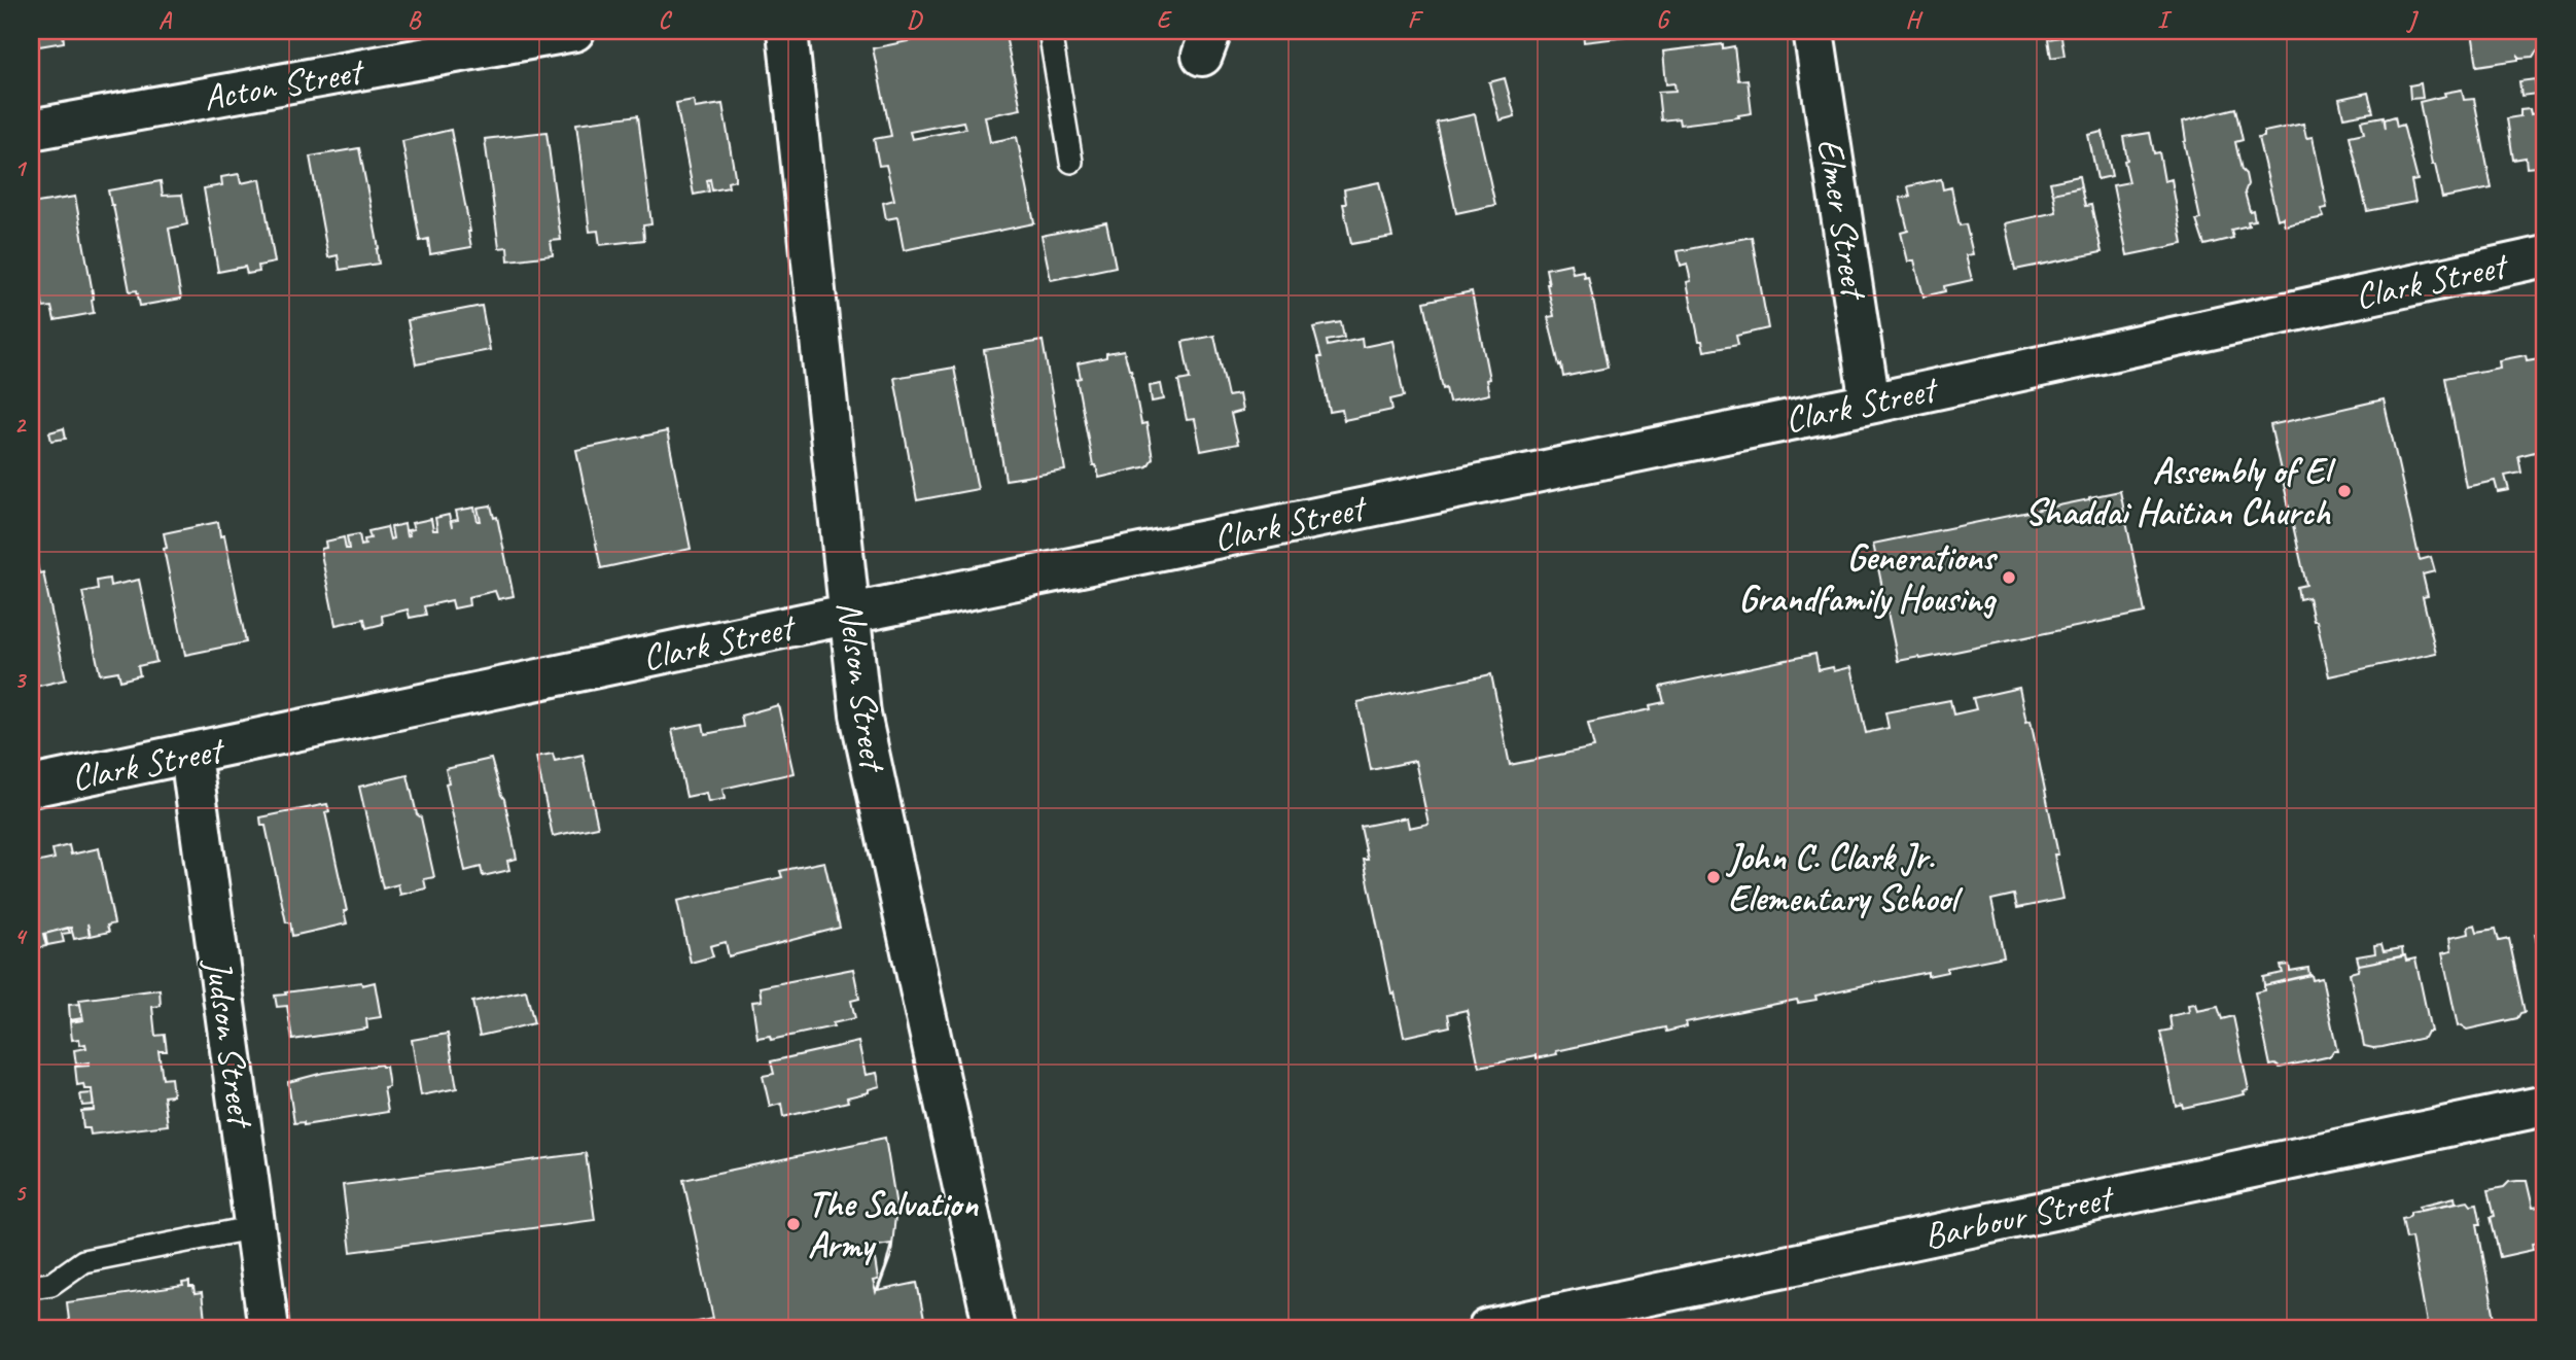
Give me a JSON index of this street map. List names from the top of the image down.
{
  "streets": {
    "street": [
      "Acton Street",
      "Elmer Street",
      "Clark Street",
      "Nelson Street",
      "Judson Street",
      "Barbour Street"
    ]
  },
  "crossings": [
    ["Elmer Street", "Clark Street"],
    ["Clark Street", "Nelson Street"],
    ["Clark Street", "Judson Street"]
  ],
  "places": [
    "Assembly of El Shaddai Haitian Church",
    "Generations Grandfamily Housing",
    "John C. Clark Jr. Elementary School",
    "The Salvation Army"
  ],
  "grid": {
    "columns": [
      "A",
      "B",
      "C",
      "D",
      "E",
      "F",
      "G",
      "H",
      "I",
      "J"
    ],
    "rows": [
      "1",
      "2",
      "3",
      "4",
      "5"
    ]
  }
}
